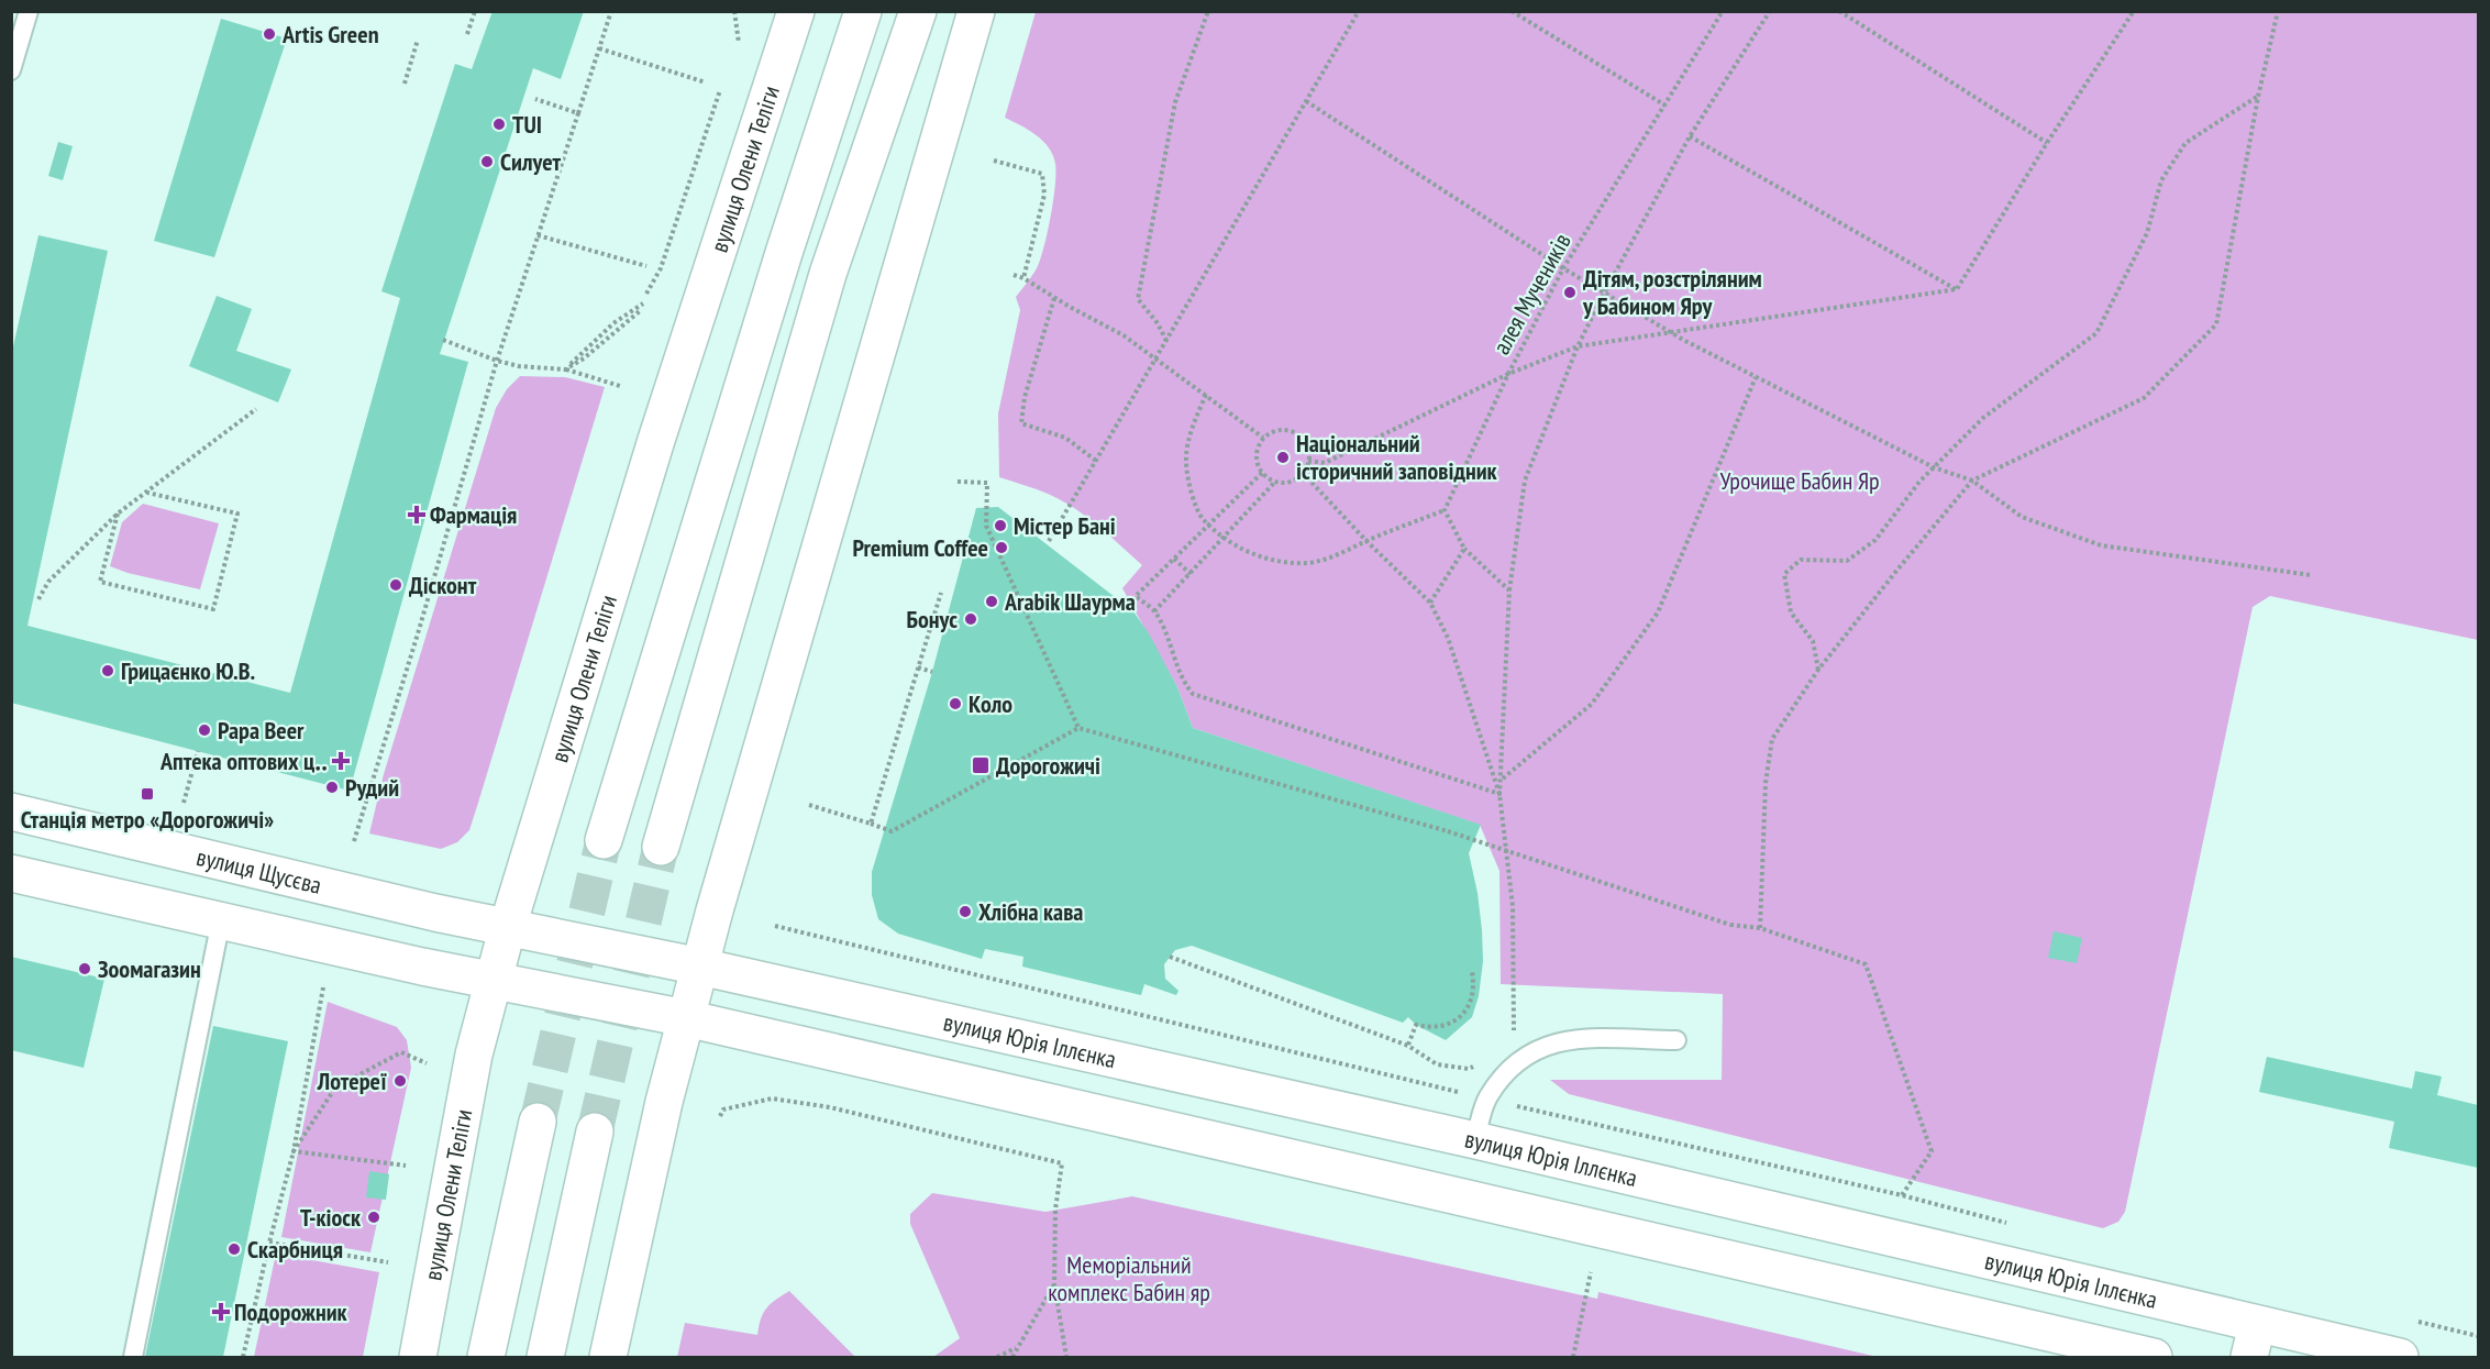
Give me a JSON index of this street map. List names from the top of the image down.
{
  "streets": {
    "main road": ["вулиця Олени Теліги", "вулиця Щусєва", "вулиця Юрія Іллєнка"],
    "path": ["алея Мучеників"]
  },
  "crossings": [
    ["вулиця Олени Теліги", "вулиця Щусєва"],
    ["вулиця Щусєва", "вулиця Юрія Іллєнка"]
  ],
  "parks": ["Урочище Бабин Яр", "Меморіальний комплекс Бабин яр"],
  "places": {
    "other": [
      "Artis Green",
      "TUI",
      "Силует",
      "Дітям, розстріляним у Бабином Яру",
      "Національний історичний заповідник",
      "Містер Бані",
      "Premium Coffee",
      "Дісконт",
      "Arabik Шаурма",
      "Бонус",
      "Грицаєнко Ю.В.",
      "Коло",
      "Papa Beer",
      "Рудий",
      "Хлібна кава",
      "Зоомагазин",
      "Лотереї",
      "Т-кіоск",
      "Скарбниця"
    ],
    "health": ["Фармація", "Аптека оптових ц‥", "Подорожник"],
    "transit": ["Дорогожичі", "Станція метро «Дорогожичі»"]
  }
}
